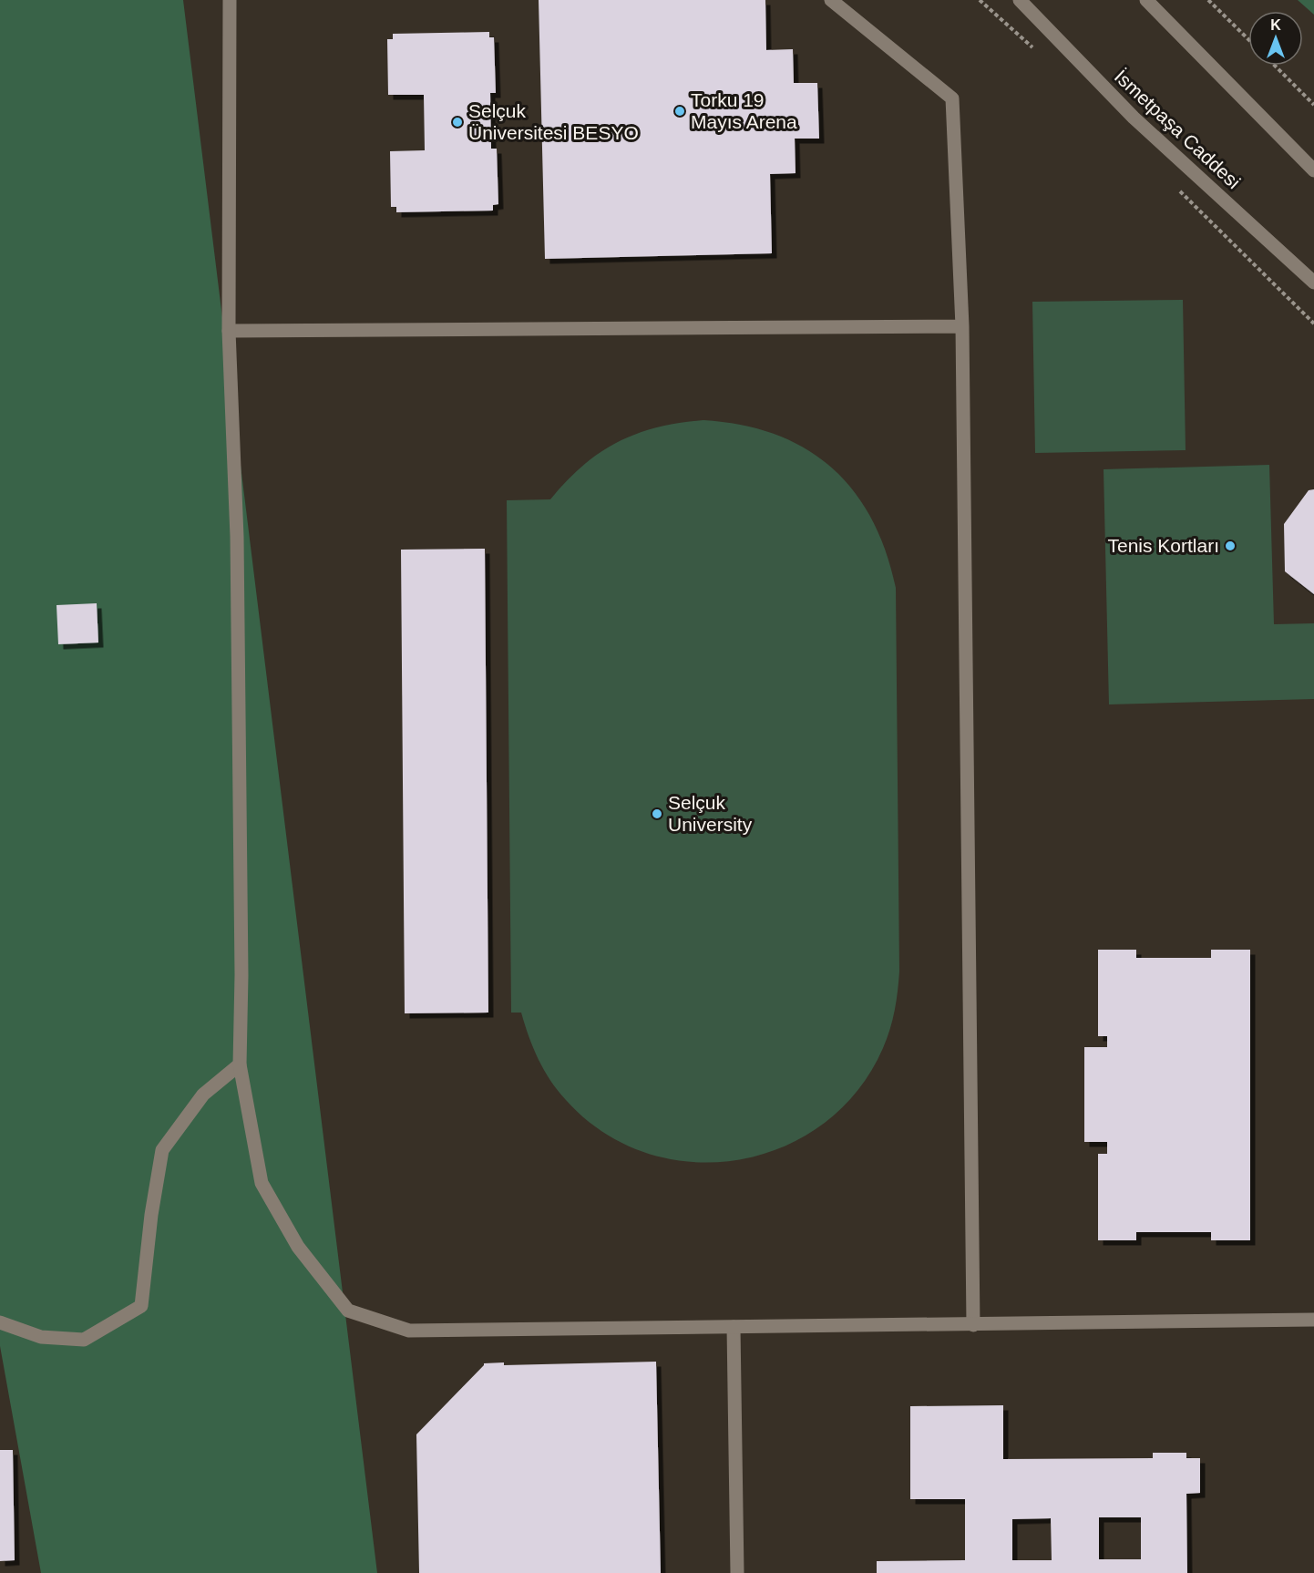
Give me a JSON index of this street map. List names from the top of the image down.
{
  "streets": {
    "street": ["İsmetpaşa Caddesi"]
  },
  "places": [
    "Torku 19 Mayıs Arena",
    "Selçuk Üniversitesi BESYO",
    "Tenis Kortları",
    "Selçuk University"
  ],
  "north": "top"
}
